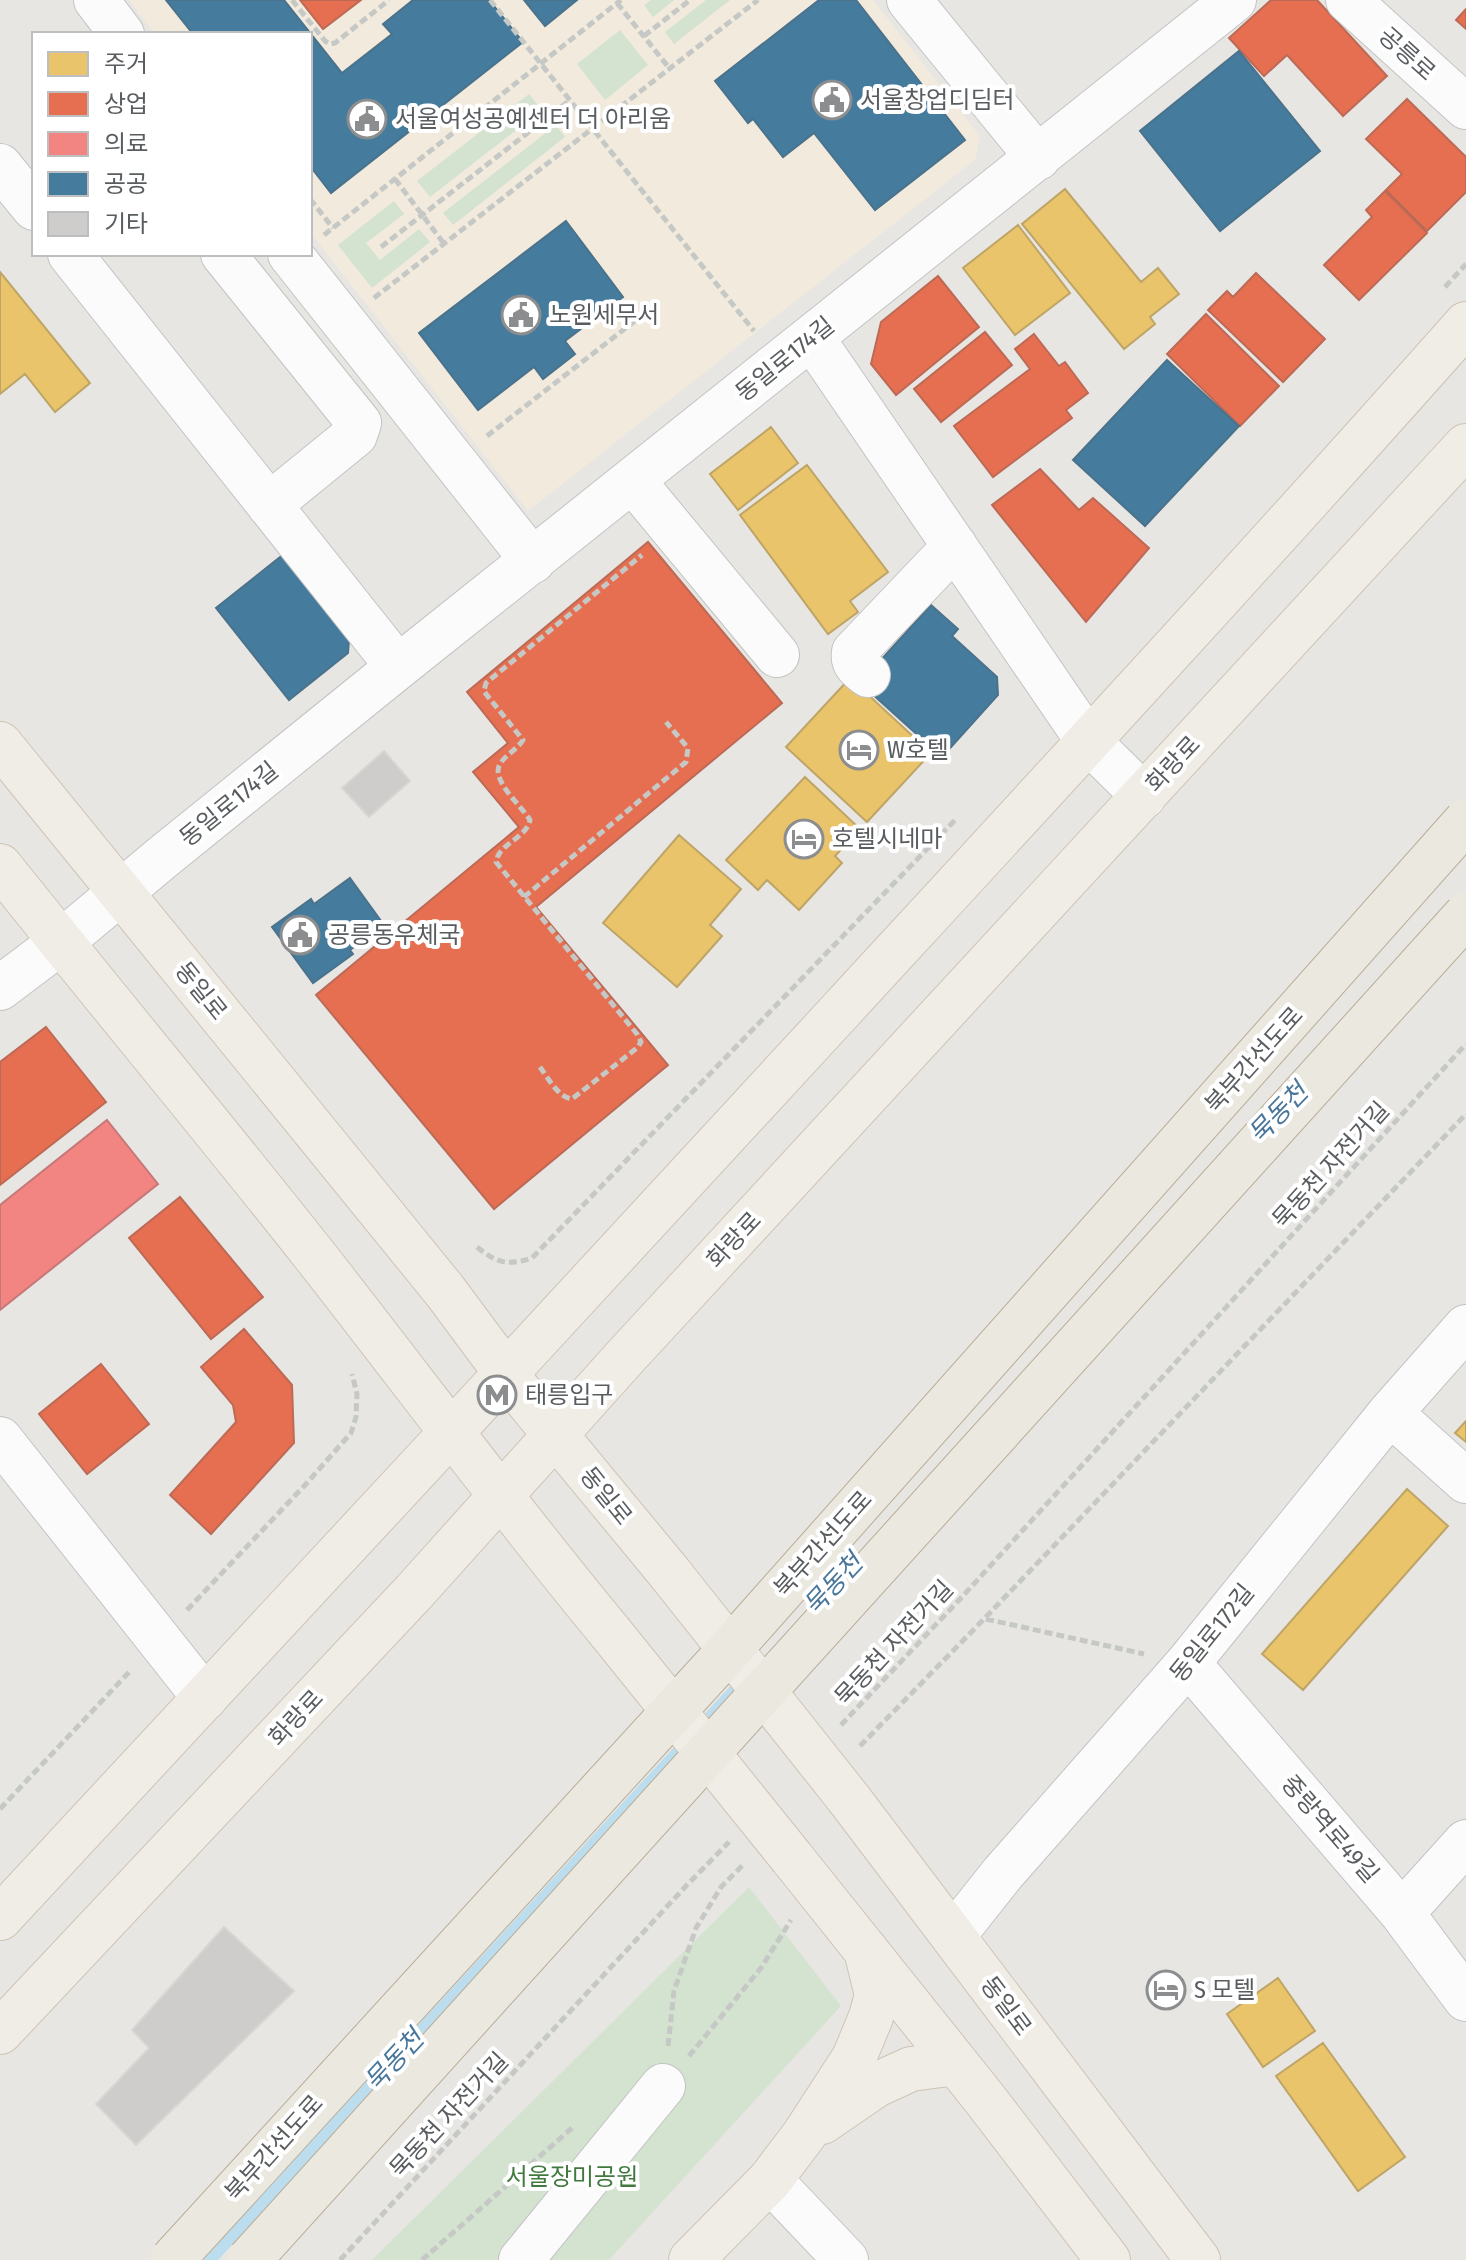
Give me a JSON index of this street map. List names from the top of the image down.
{
  "streets": {
    "highway": ["북부간선도로"],
    "main road": ["화랑로", "동일로"],
    "street": [
      "공릉로",
      "동일로174길",
      "동일로172길",
      "중랑역로49길"
    ],
    "path": ["묵동천 자전거길"]
  },
  "crossings": [
    ["동일로174길", "동일로"],
    ["화랑로", "동일로"],
    ["동일로", "동일로172길"],
    ["동일로172길", "중랑역로49길"]
  ],
  "water": ["묵동천"],
  "parks": ["서울장미공원"],
  "places": {
    "public building": [
      "서울창업디딤터",
      "서울여성공예센터 더 아리움",
      "노원세무서",
      "공릉동우체국"
    ],
    "hotel": ["W호텔", "호텔시네마", "S 모텔"],
    "metro station": ["태릉입구"]
  },
  "legend": [
    "주거",
    "상업",
    "의료",
    "공공",
    "기타"
  ]
}
